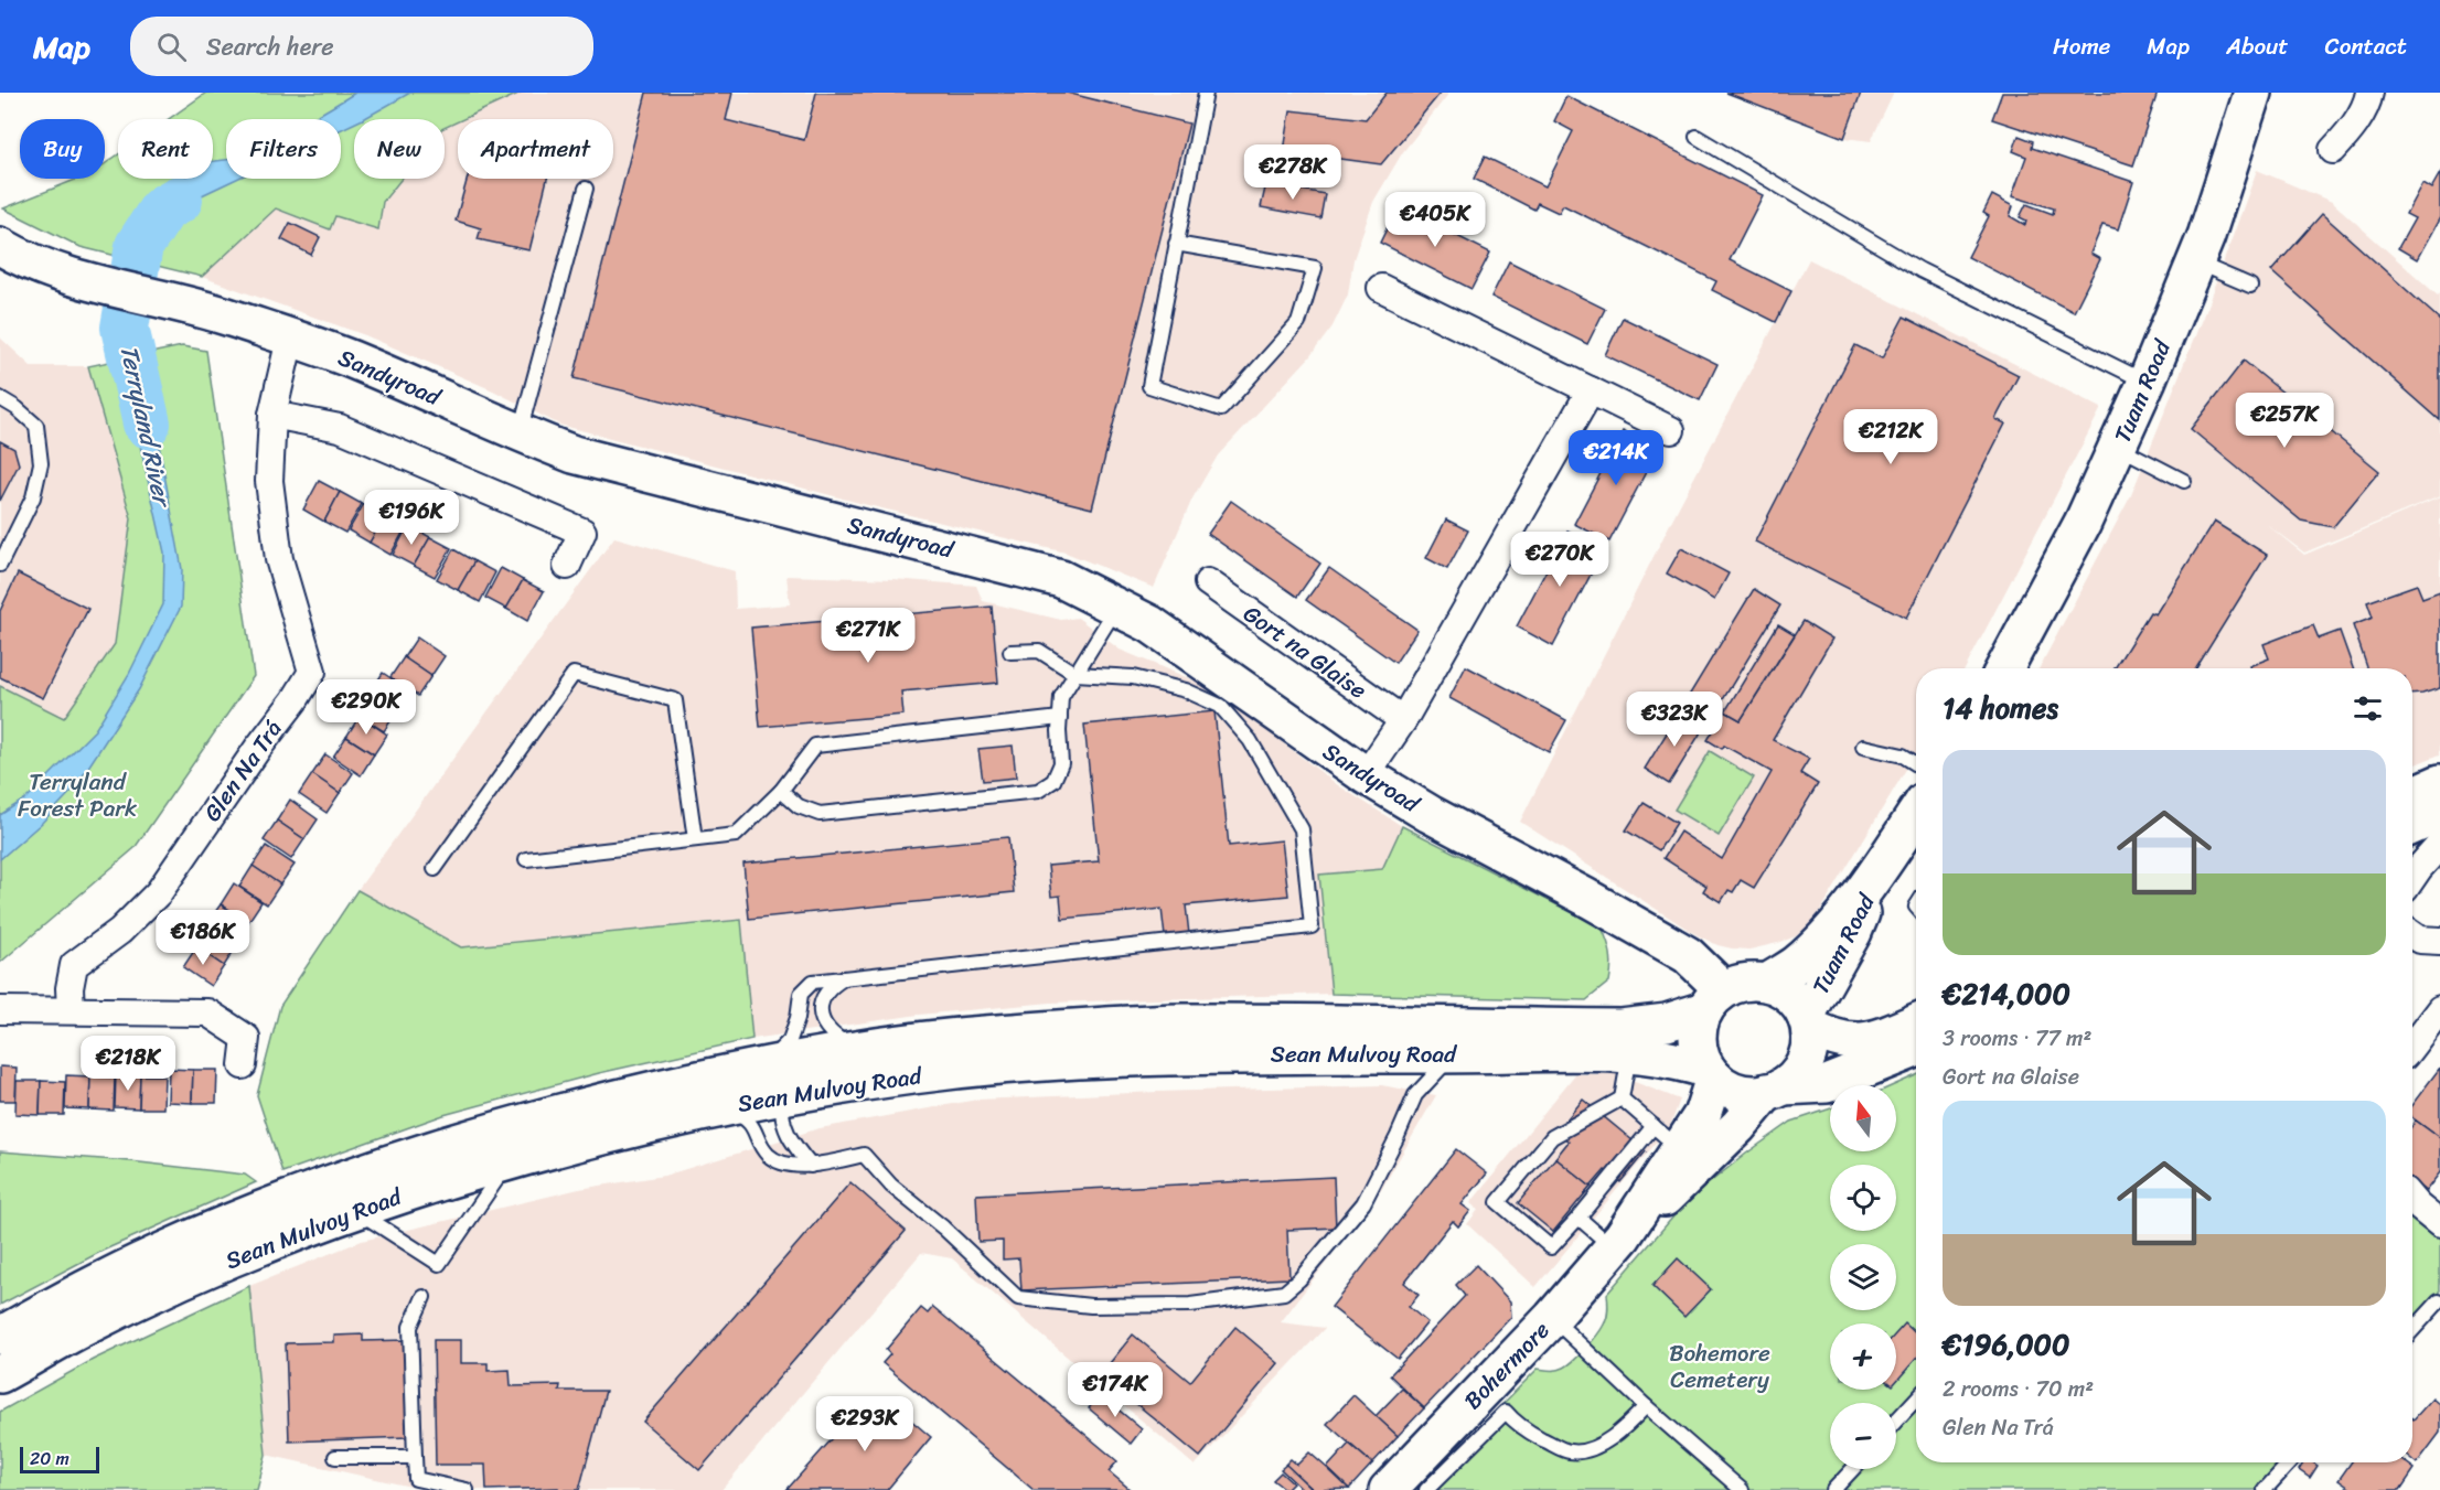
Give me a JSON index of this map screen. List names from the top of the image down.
{
  "streets": {
    "main road": [
      "Sandyroad",
      "Tuam Road",
      "Sean Mulvoy Road",
      "Bohermore"
    ],
    "street": ["Gort na Glaise", "Glen Na Trá"]
  },
  "crossings": [
    ["Sandyroad", "Tuam Road"],
    ["Sandyroad", "Glen Na Trá"],
    ["Sandyroad", "Sean Mulvoy Road"],
    ["Sandyroad", "Bohermore"],
    ["Tuam Road", "Sean Mulvoy Road"],
    ["Tuam Road", "Bohermore"],
    ["Sean Mulvoy Road", "Bohermore"]
  ],
  "water": ["Terryland River"],
  "parks": ["Terryland Forest Park", "Bohemore Cemetery"],
  "scale_bar": "20 m",
  "north": "top",
  "page": {
    "header": "Map",
    "search": "Search here",
    "nav": [
      "Home",
      "Map",
      "About",
      "Contact"
    ],
    "chip": [
      "Buy",
      "Rent",
      "Filters",
      "New",
      "Apartment"
    ],
    "price": [
      "€278K",
      "€405K",
      "€257K",
      "€212K",
      "€214K",
      "€196K",
      "€270K",
      "€271K",
      "€290K",
      "€323K",
      "€186K",
      "€218K",
      "€174K",
      "€293K"
    ],
    "heading": "14 homes",
    "list": [
      {
        "name": "€214,000",
        "note": "3 rooms · 77 m² · Gort na Glaise"
      },
      {
        "name": "€196,000",
        "note": "2 rooms · 70 m² · Glen Na Trá"
      }
    ],
    "map_buttons": ["+", "−"],
    "scale": "20 m"
  }
}
